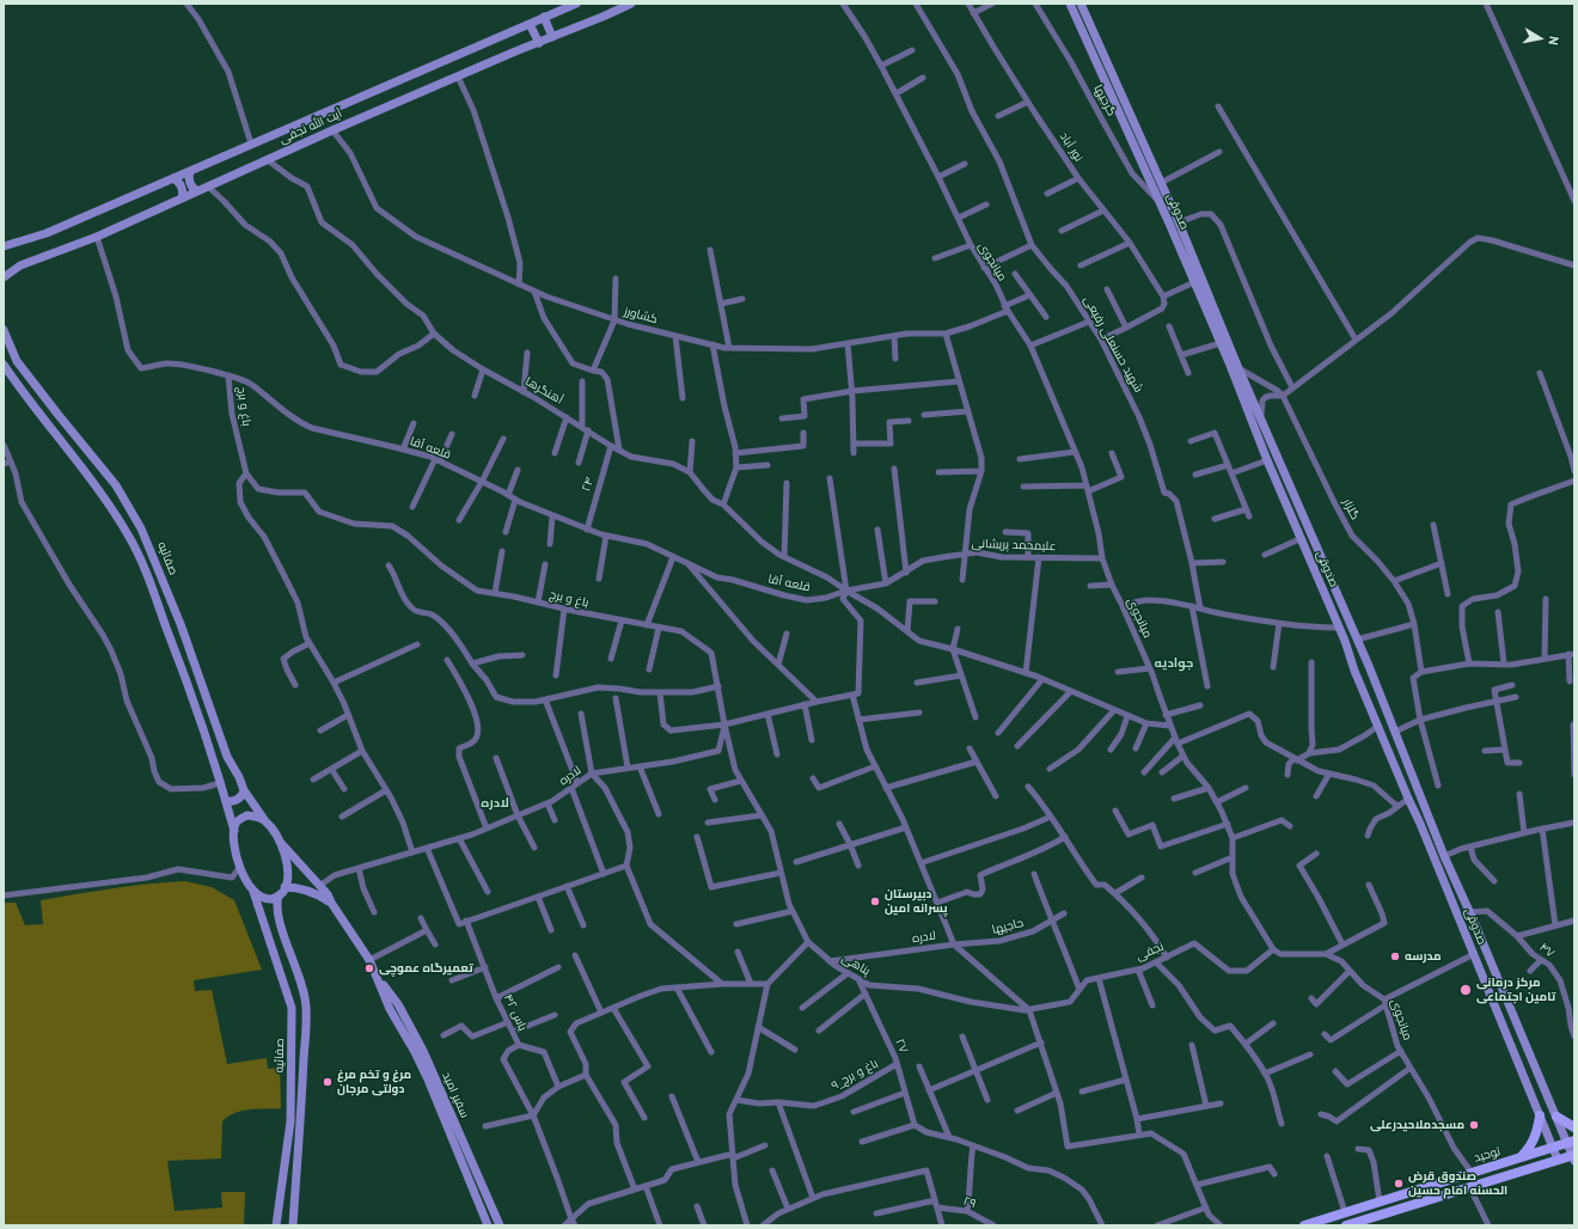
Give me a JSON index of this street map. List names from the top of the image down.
{
  "streets": {
    "main road": [
      "آیت الله نجفی",
      "صدوقی",
      "صفائیه",
      "سفیر امید",
      "توحید"
    ],
    "street": [
      "گرجیها",
      "نور آباد",
      "میانجوی",
      "کشاورز",
      "شهید حسنعلی رفیعی",
      "آهنگرها",
      "باغ و برج",
      "قلعه آقا",
      "۲۴",
      "گلزار",
      "علیمحمد پریشانی",
      "لادره",
      "حاجیها",
      "۴۷",
      "نجفی",
      "پناهی",
      "یاس ۴۲",
      "۲۷",
      "۹_باغ و برج",
      "۲۹"
    ]
  },
  "crossings": [
    ["گرجیها", "صدوقی"],
    ["آیت الله نجفی", "کشاورز"],
    ["آیت الله نجفی", "آهنگرها"],
    ["آیت الله نجفی", "قلعه آقا"],
    ["صدوقی", "۴۷"],
    ["صدوقی", "توحید"],
    ["میانجوی", "کشاورز"],
    ["میانجوی", "علیمحمد پریشانی"],
    ["میانجوی", "نجفی"],
    ["میانجوی", "توحید"],
    ["آهنگرها", "۲۴"],
    ["باغ و برج", "قلعه آقا"],
    ["باغ و برج", "لادره"],
    ["باغ و برج", "پناهی"],
    ["قلعه آقا", "۲۴"],
    ["قلعه آقا", "علیمحمد پریشانی"],
    ["صفائیه", "سفیر امید"],
    ["لادره", "حاجیها"],
    ["لادره", "پناهی"],
    ["لادره", "یاس ۴۲"],
    ["لادره", "سفیر امید"],
    ["نجفی", "پناهی"],
    ["پناهی", "۲۷"],
    ["۲۷", "۹_باغ و برج"]
  ],
  "districts": ["جوادیه", "لادره"],
  "places": [
    "دبیرستان پسرانه امین",
    "مدرسه",
    "تعمیرگاه عموچی",
    "مرکز درمانی تامین اجتماعی",
    "مرغ و تخم مرغ دولتی مرجان",
    "مسجدملاحیدرعلی",
    "صندوق قرض الحسنه امام حسین"
  ],
  "north": "right"
}
